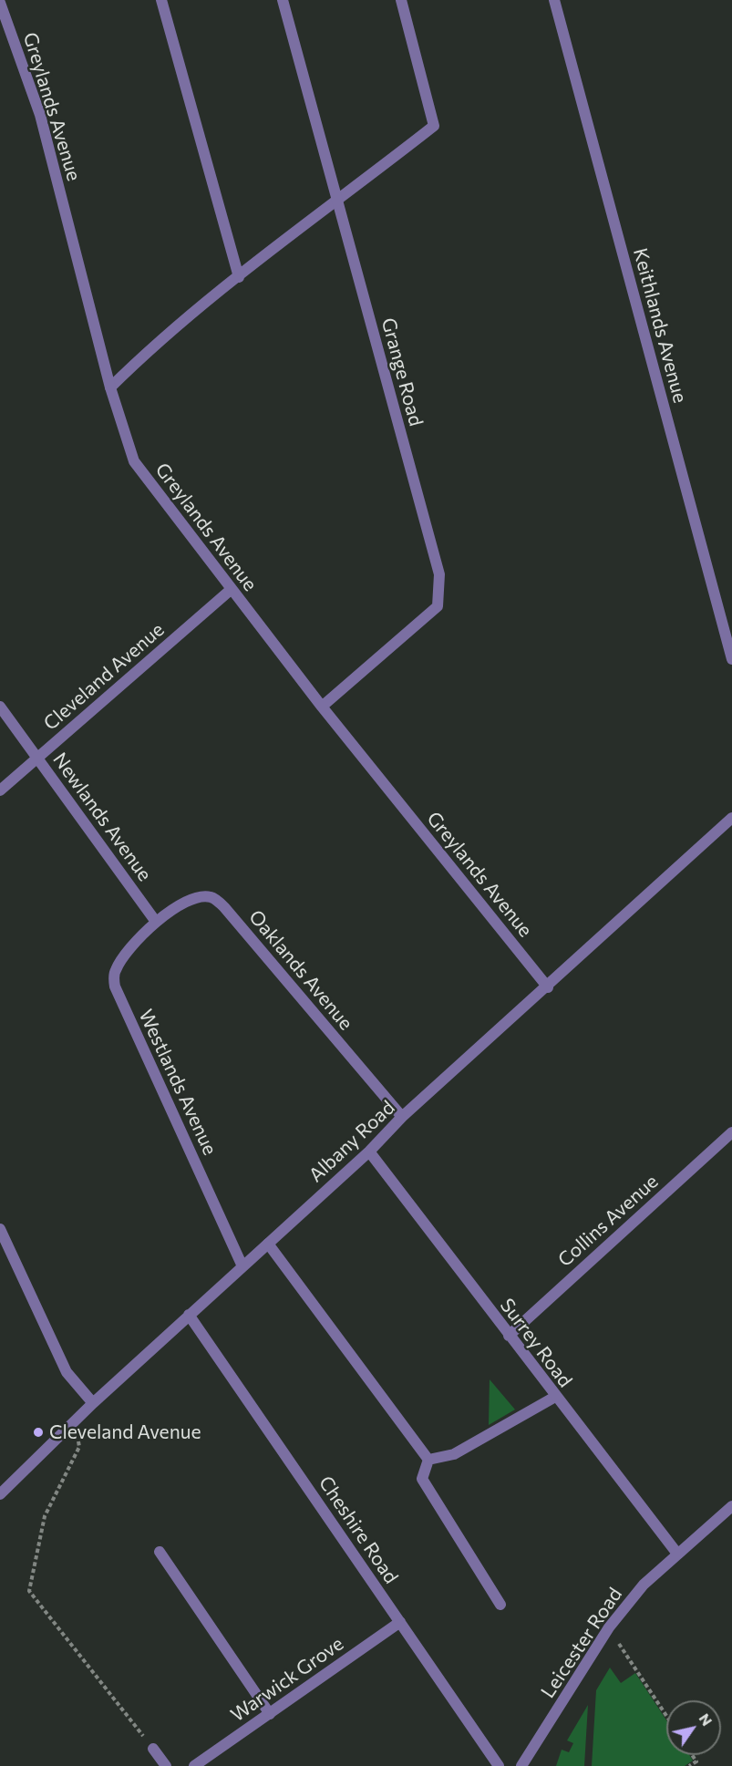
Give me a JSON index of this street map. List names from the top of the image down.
{
  "streets": {
    "street": [
      "Greylands Avenue",
      "Keithlands Avenue",
      "Grange Road",
      "Cleveland Avenue",
      "Newlands Avenue",
      "Oaklands Avenue",
      "Westlands Avenue",
      "Albany Road",
      "Collins Avenue",
      "Surrey Road",
      "Cheshire Road",
      "Leicester Road",
      "Warwick Grove"
    ]
  },
  "crossings": [
    ["Greylands Avenue", "Grange Road"],
    ["Greylands Avenue", "Cleveland Avenue"],
    ["Greylands Avenue", "Albany Road"],
    ["Cleveland Avenue", "Newlands Avenue"],
    ["Newlands Avenue", "Oaklands Avenue"],
    ["Newlands Avenue", "Westlands Avenue"],
    ["Oaklands Avenue", "Westlands Avenue"],
    ["Oaklands Avenue", "Albany Road"],
    ["Westlands Avenue", "Albany Road"],
    ["Albany Road", "Surrey Road"],
    ["Albany Road", "Cheshire Road"],
    ["Collins Avenue", "Surrey Road"],
    ["Surrey Road", "Leicester Road"],
    ["Cheshire Road", "Warwick Grove"]
  ],
  "places": ["Cleveland Avenue"],
  "north": "top right"
}
